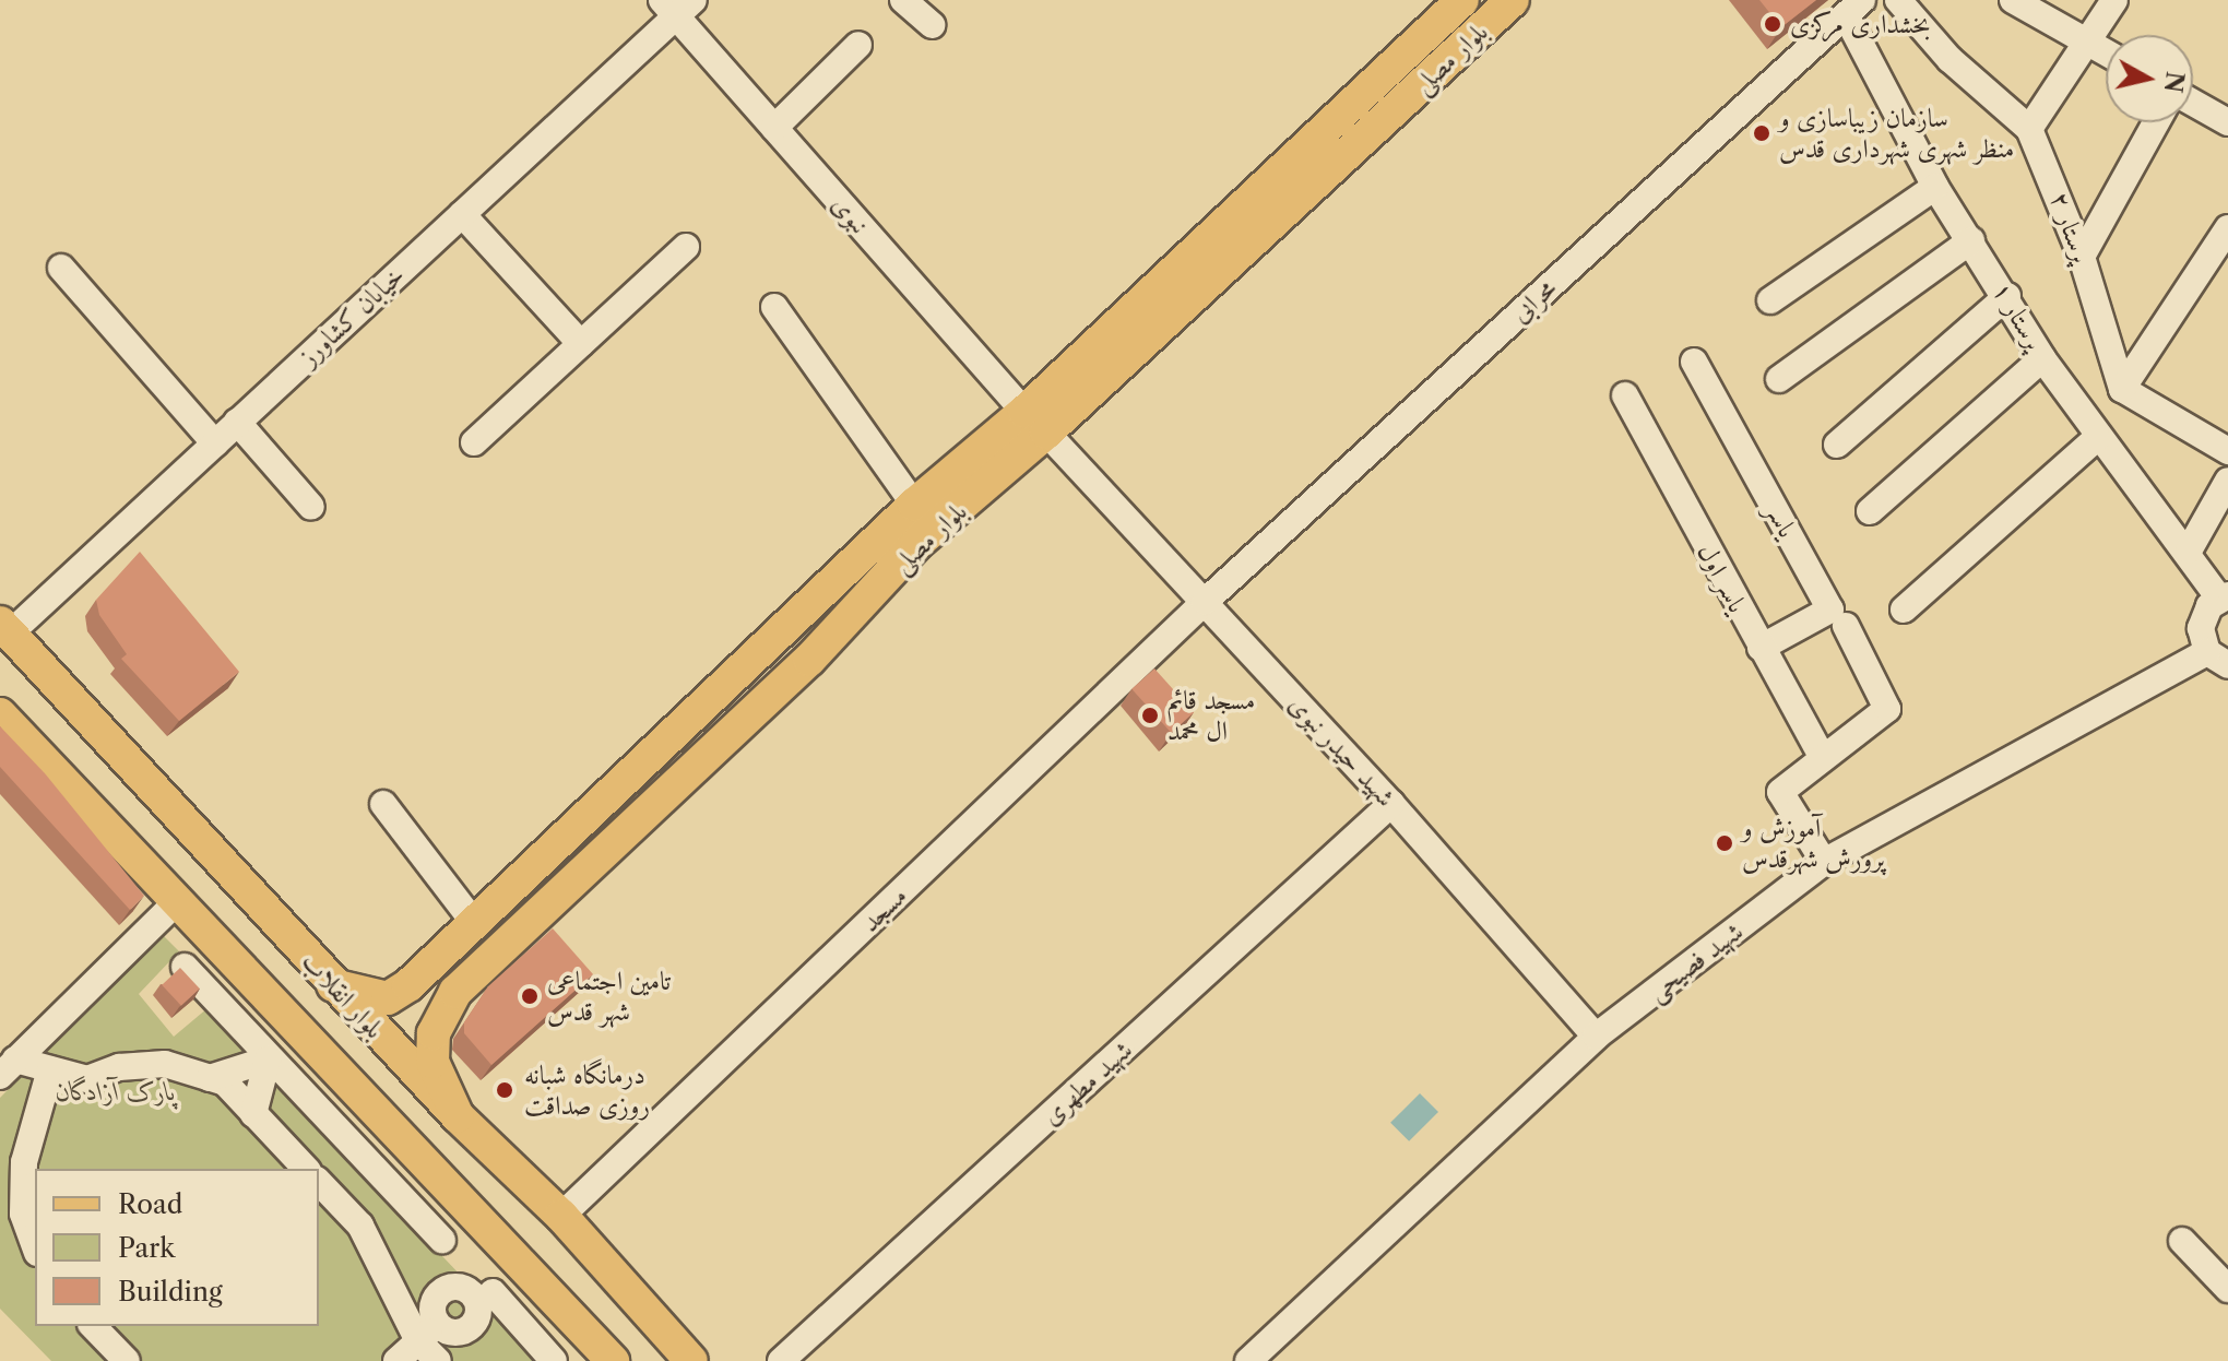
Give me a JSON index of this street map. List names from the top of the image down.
{
  "streets": {
    "main road": ["بلوار مصلی", "بلوار انقلاب"],
    "street": [
      "نبوی",
      "پرستار ۲",
      "محرابی",
      "خیابان کشاورز",
      "پرستار ۱",
      "یاسر",
      "یاسر اول",
      "شهید حیدر نبوی",
      "مسجد",
      "شهید فصیحی",
      "شهید مطهری"
    ]
  },
  "crossings": [
    ["بلوار مصلی", "نبوی"],
    ["بلوار مصلی", "شهید حیدر نبوی"],
    ["بلوار مصلی", "بلوار انقلاب"],
    ["نبوی", "خیابان کشاورز"],
    ["نبوی", "شهید حیدر نبوی"],
    ["محرابی", "پرستار ۱"],
    ["محرابی", "شهید حیدر نبوی"],
    ["محرابی", "مسجد"],
    ["خیابان کشاورز", "بلوار انقلاب"],
    ["یاسر", "یاسر اول"],
    ["شهید حیدر نبوی", "مسجد"],
    ["شهید حیدر نبوی", "شهید فصیحی"],
    ["شهید حیدر نبوی", "شهید مطهری"],
    ["مسجد", "بلوار انقلاب"]
  ],
  "parks": ["پارک آزادگان"],
  "places": [
    "بخشداری مرکزی",
    "سازمان زیباسازی و منظر شهری شهرداری قدس",
    "مسجد قائم ال محمد",
    "آموزش و پرورش شهرقدس",
    "تامین اجتماعی شهر قدس",
    "درمانگاه شبانه روزی صداقت"
  ],
  "legend": ["Road", "Park", "Building"],
  "north": "right"
}
